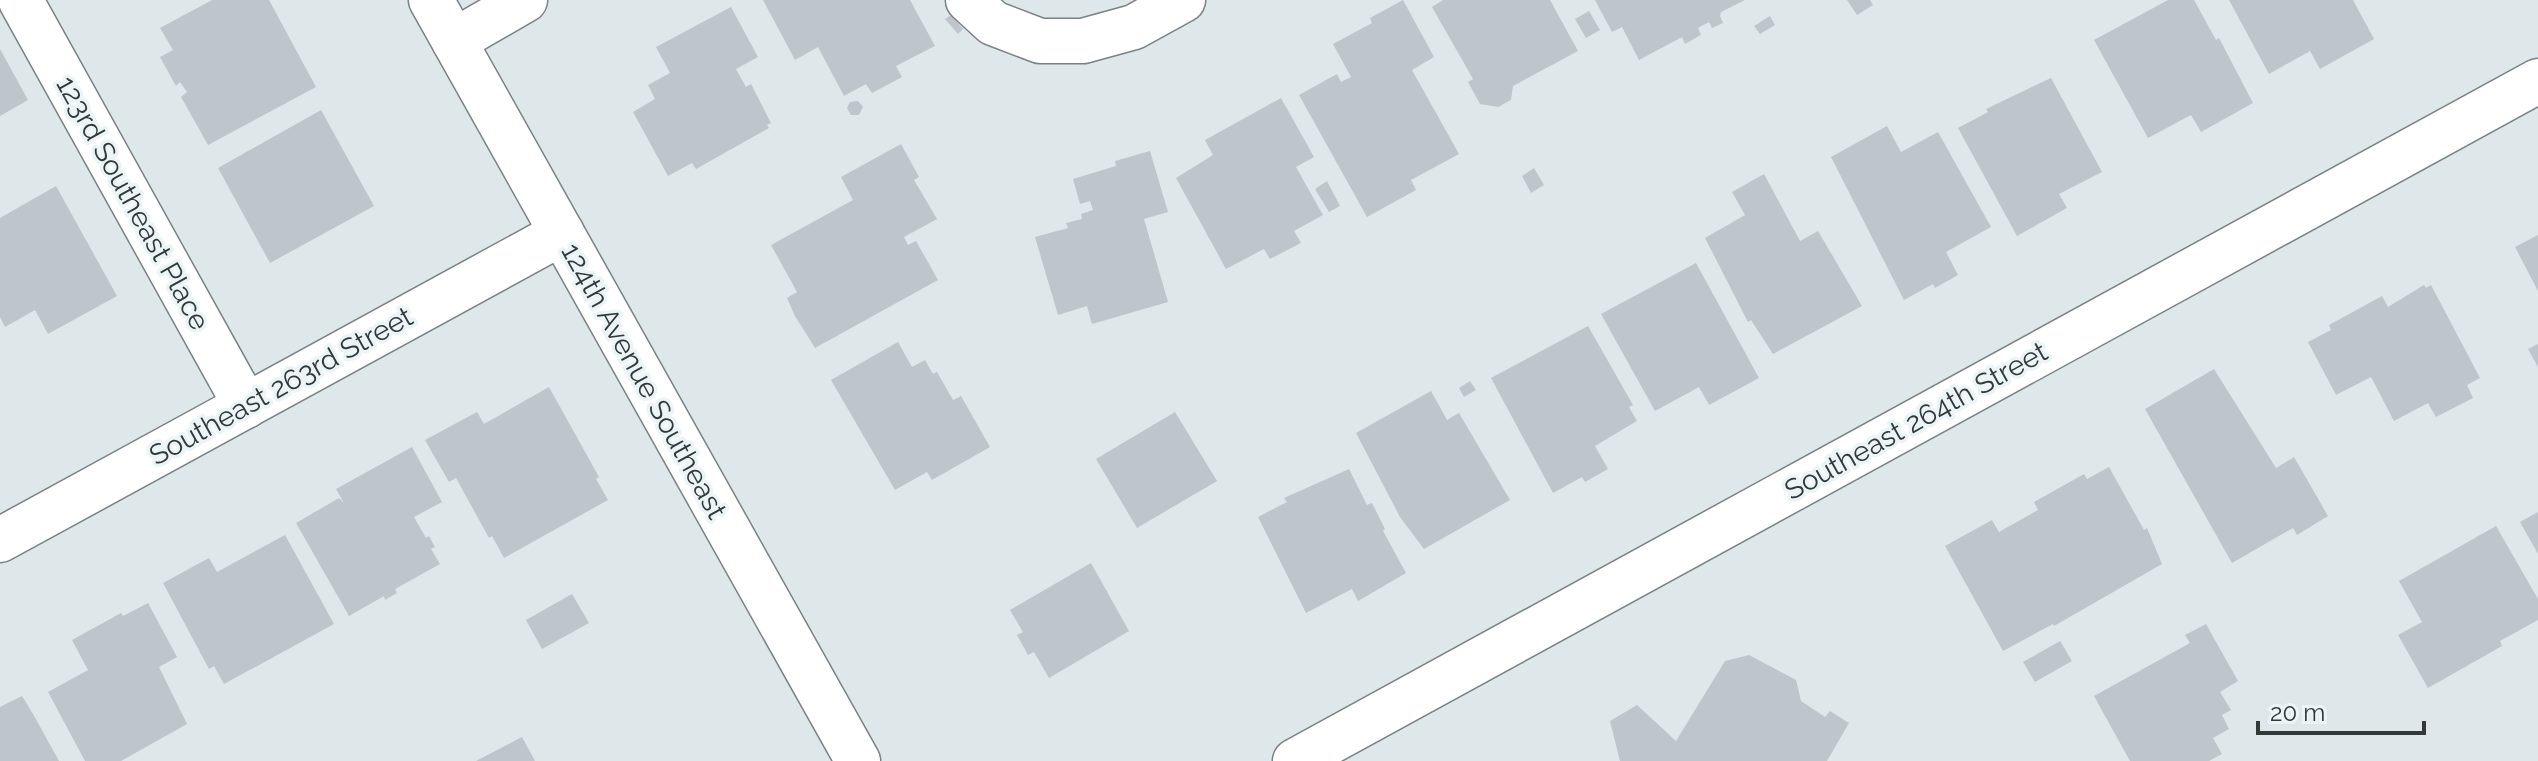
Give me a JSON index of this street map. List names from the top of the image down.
{
  "streets": {
    "street": [
      "123rd Southeast Place",
      "124th Avenue Southeast",
      "Southeast 263rd Street",
      "Southeast 264th Street"
    ]
  },
  "crossings": [
    ["123rd Southeast Place", "Southeast 263rd Street"],
    ["124th Avenue Southeast", "Southeast 263rd Street"]
  ],
  "scale_bar": "20 m"
}
